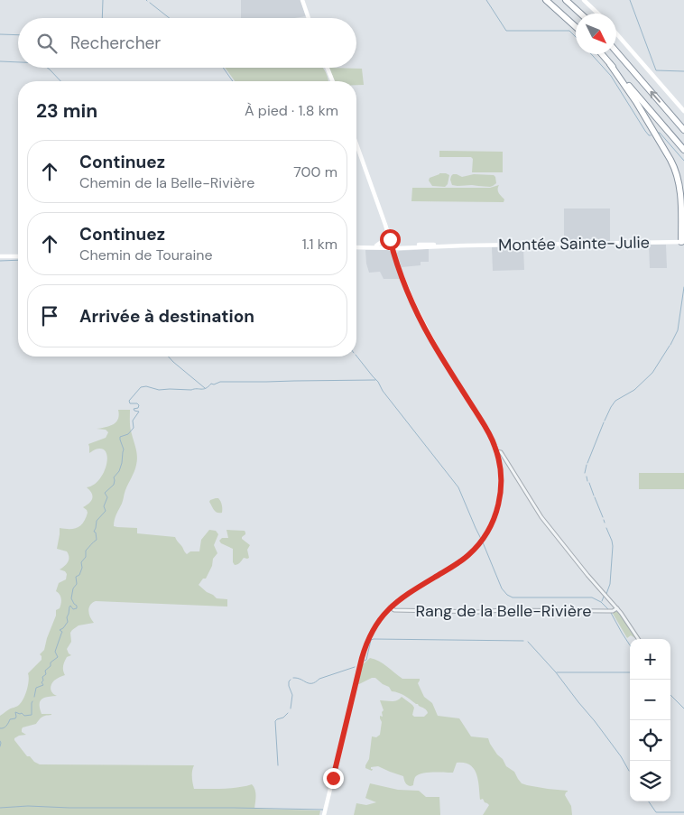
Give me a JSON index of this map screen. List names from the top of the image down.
{
  "streets": {
    "street": ["Montée Sainte-Julie", "Rang de la Belle-Rivière"]
  },
  "north": "bottom right",
  "page": {
    "search": "Rechercher",
    "heading": ["23 min", "À pied · 1.8 km"],
    "list": [
      ["Continuez", "Chemin de la Belle-Rivière", "700 m"],
      ["Continuez", "Chemin de Touraine", "1.1 km"],
      "Arrivée à destination"
    ],
    "map_buttons": ["+", "−"]
  }
}
